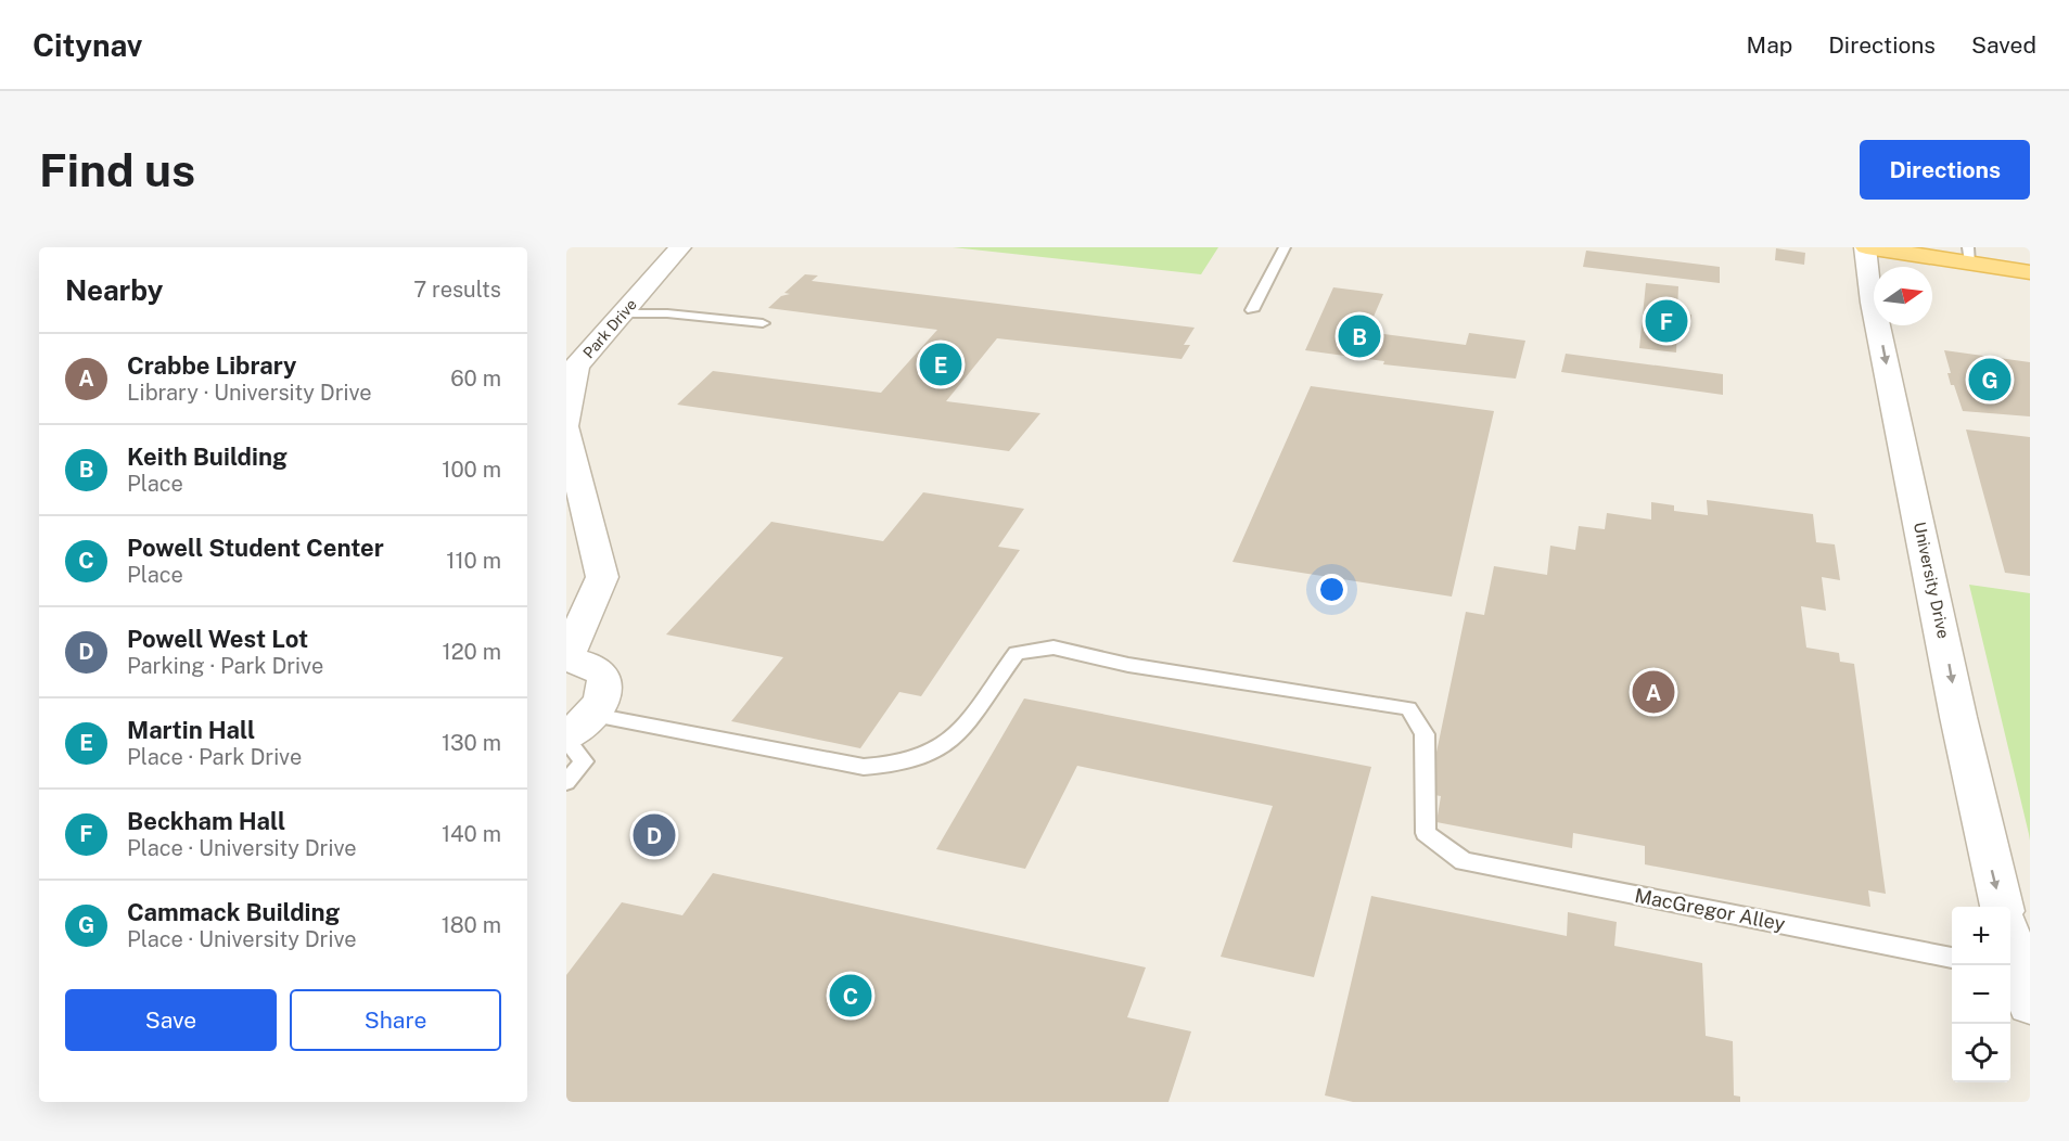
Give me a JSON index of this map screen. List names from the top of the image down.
{
  "streets": {
    "street": ["Park Drive", "University Drive"],
    "lane": ["MacGregor Alley"]
  },
  "one_way": ["University Drive"],
  "north": "right",
  "page": {
    "header": "Citynav",
    "nav": ["Map", "Directions", "Saved"],
    "buttons": [
      "Directions",
      ["Save", "Share"]
    ],
    "title": "Find us",
    "heading": ["Nearby", "7 results"],
    "pins": [
      "F",
      "B",
      "E",
      "G",
      "A",
      "D",
      "C"
    ],
    "list": [
      {
        "mark": "A",
        "name": "Crabbe Library",
        "note": "Library · University Drive",
        "value": "60 m"
      },
      {
        "mark": "B",
        "name": "Keith Building",
        "note": "Place",
        "value": "100 m"
      },
      {
        "mark": "C",
        "name": "Powell Student Center",
        "note": "Place",
        "value": "110 m"
      },
      {
        "mark": "D",
        "name": "Powell West Lot",
        "note": "Parking · Park Drive",
        "value": "120 m"
      },
      {
        "mark": "E",
        "name": "Martin Hall",
        "note": "Place · Park Drive",
        "value": "130 m"
      },
      {
        "mark": "F",
        "name": "Beckham Hall",
        "note": "Place · University Drive",
        "value": "140 m"
      },
      {
        "mark": "G",
        "name": "Cammack Building",
        "note": "Place · University Drive",
        "value": "180 m"
      }
    ],
    "map_buttons": ["+", "−"]
  }
}
